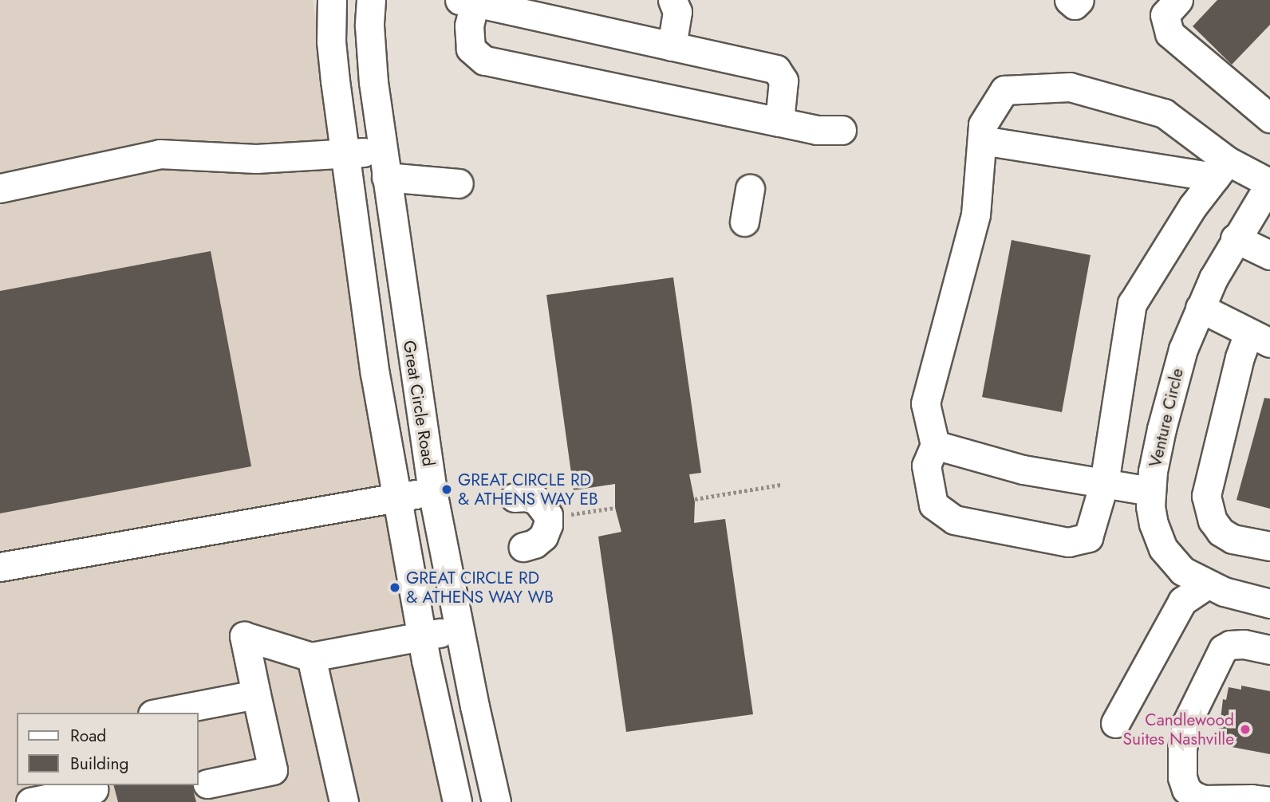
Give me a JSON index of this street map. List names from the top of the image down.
{
  "streets": {
    "street": ["Great Circle Road", "Venture Circle"]
  },
  "places": ["GREAT CIRCLE RD & ATHENS WAY EB", "GREAT CIRCLE RD & ATHENS WAY WB", "Candlewood Suites Nashville"],
  "legend": ["Road", "Building"]
}
